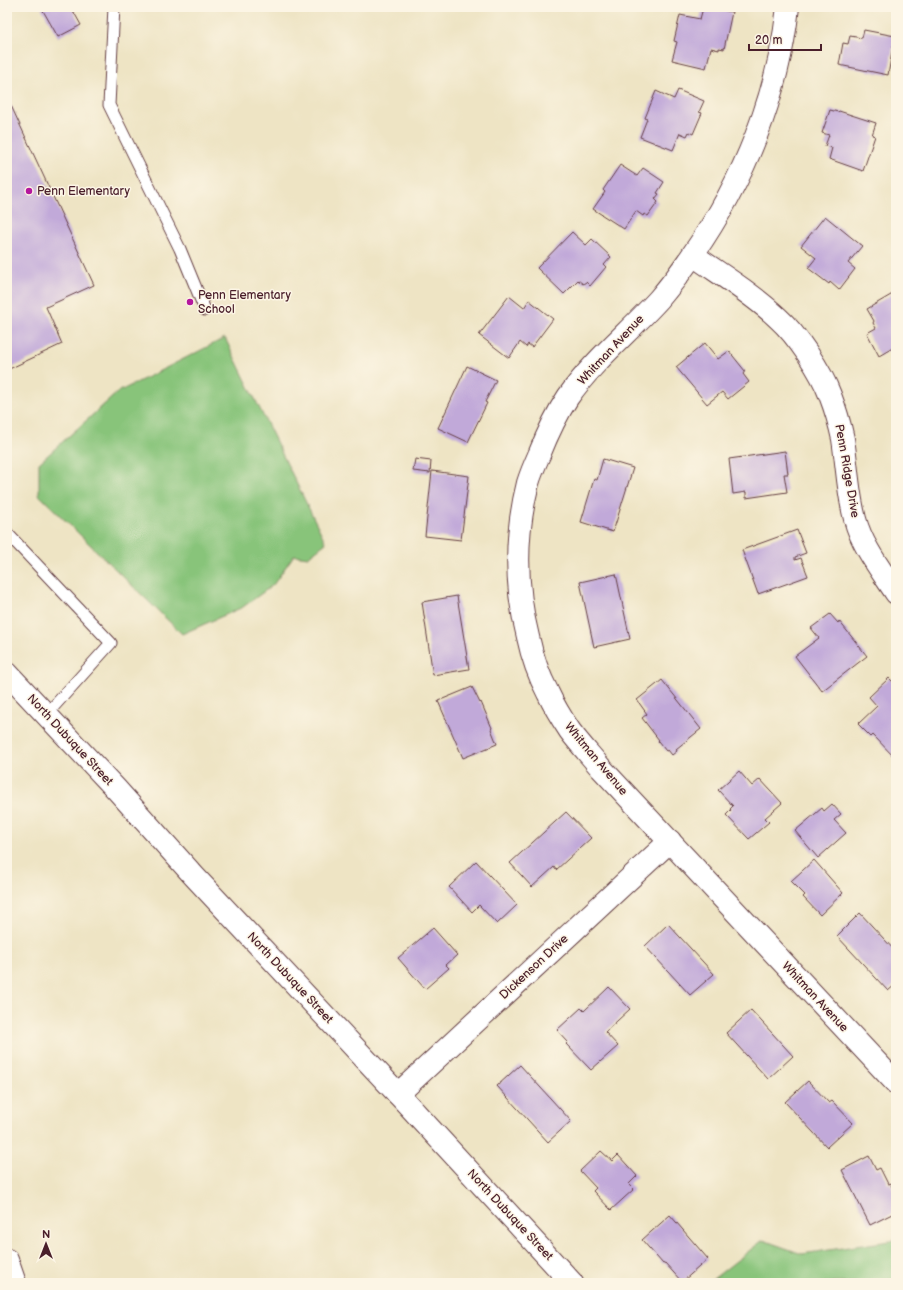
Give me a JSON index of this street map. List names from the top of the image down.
{
  "streets": {
    "street": [
      "Whitman Avenue",
      "Penn Ridge Drive",
      "North Dubuque Street",
      "Dickenson Drive"
    ]
  },
  "crossings": [
    ["Whitman Avenue", "Penn Ridge Drive"],
    ["Whitman Avenue", "Dickenson Drive"],
    ["North Dubuque Street", "Dickenson Drive"]
  ],
  "places": ["Penn Elementary", "Penn Elementary School"],
  "scale_bar": "20 m",
  "north": "top"
}
